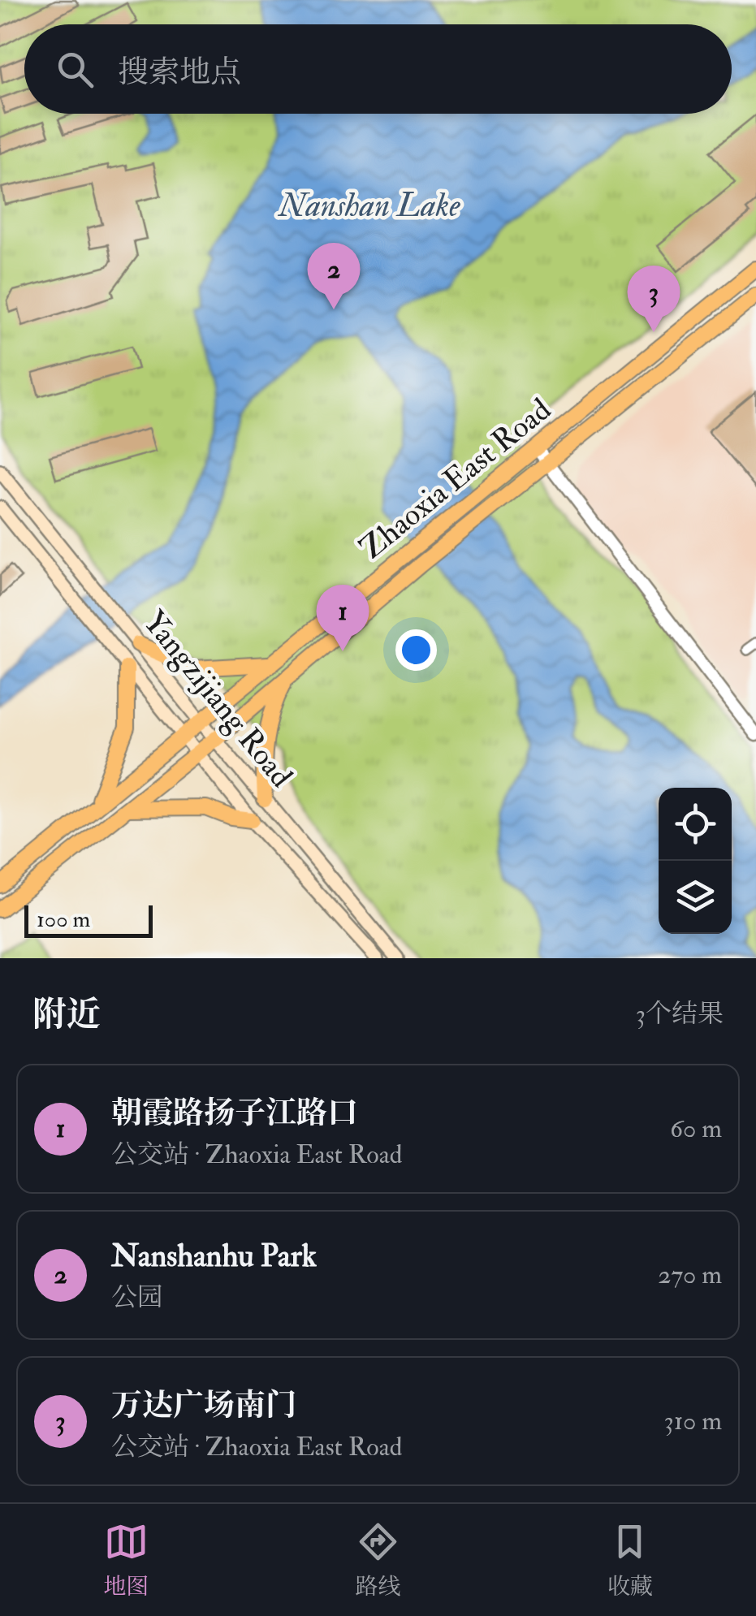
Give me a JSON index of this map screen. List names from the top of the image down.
{
  "streets": {
    "main road": ["Zhaoxia East Road", "Yangzijiang Road"]
  },
  "crossings": [
    ["Zhaoxia East Road", "Yangzijiang Road"]
  ],
  "water": ["Nanshan Lake"],
  "scale_bar": "100 m",
  "page": {
    "search": "搜索地点",
    "pins": ["2", "3", "1"],
    "scale": "100 m",
    "heading": ["附近", "3个结果"],
    "list": [
      {
        "mark": "1",
        "name": "朝霞路扬子江路口",
        "note": "公交站 · Zhaoxia East Road",
        "value": "60 m"
      },
      {
        "mark": "2",
        "name": "Nanshanhu Park",
        "note": "公园",
        "value": "270 m"
      },
      {
        "mark": "3",
        "name": "万达广场南门",
        "note": "公交站 · Zhaoxia East Road",
        "value": "310 m"
      }
    ],
    "nav": ["地图", "路线", "收藏"]
  }
}
